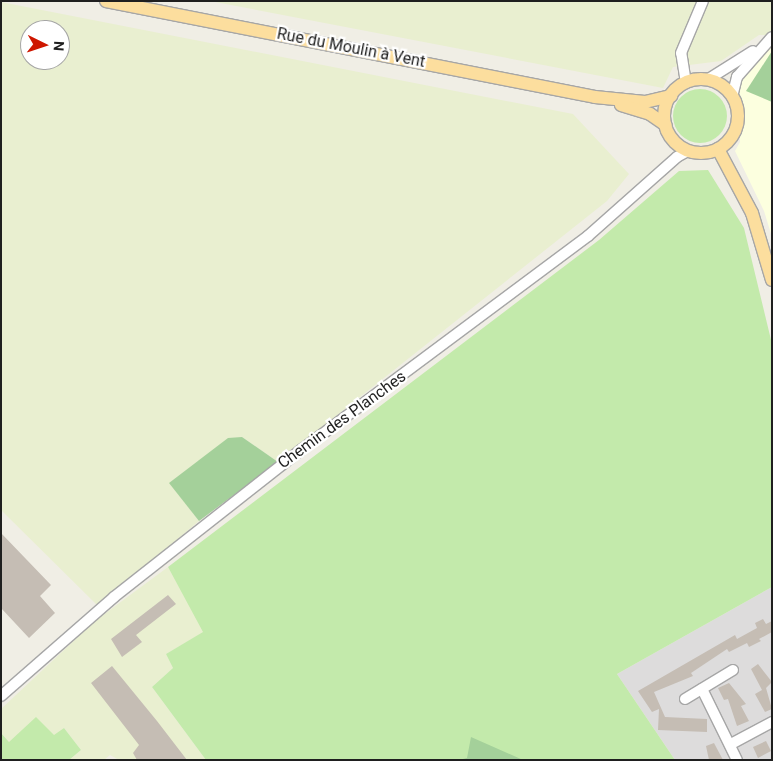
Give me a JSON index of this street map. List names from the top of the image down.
{
  "streets": {
    "main road": ["Rue du Moulin à Vent"],
    "street": ["Chemin des Planches"]
  },
  "north": "right"
}
